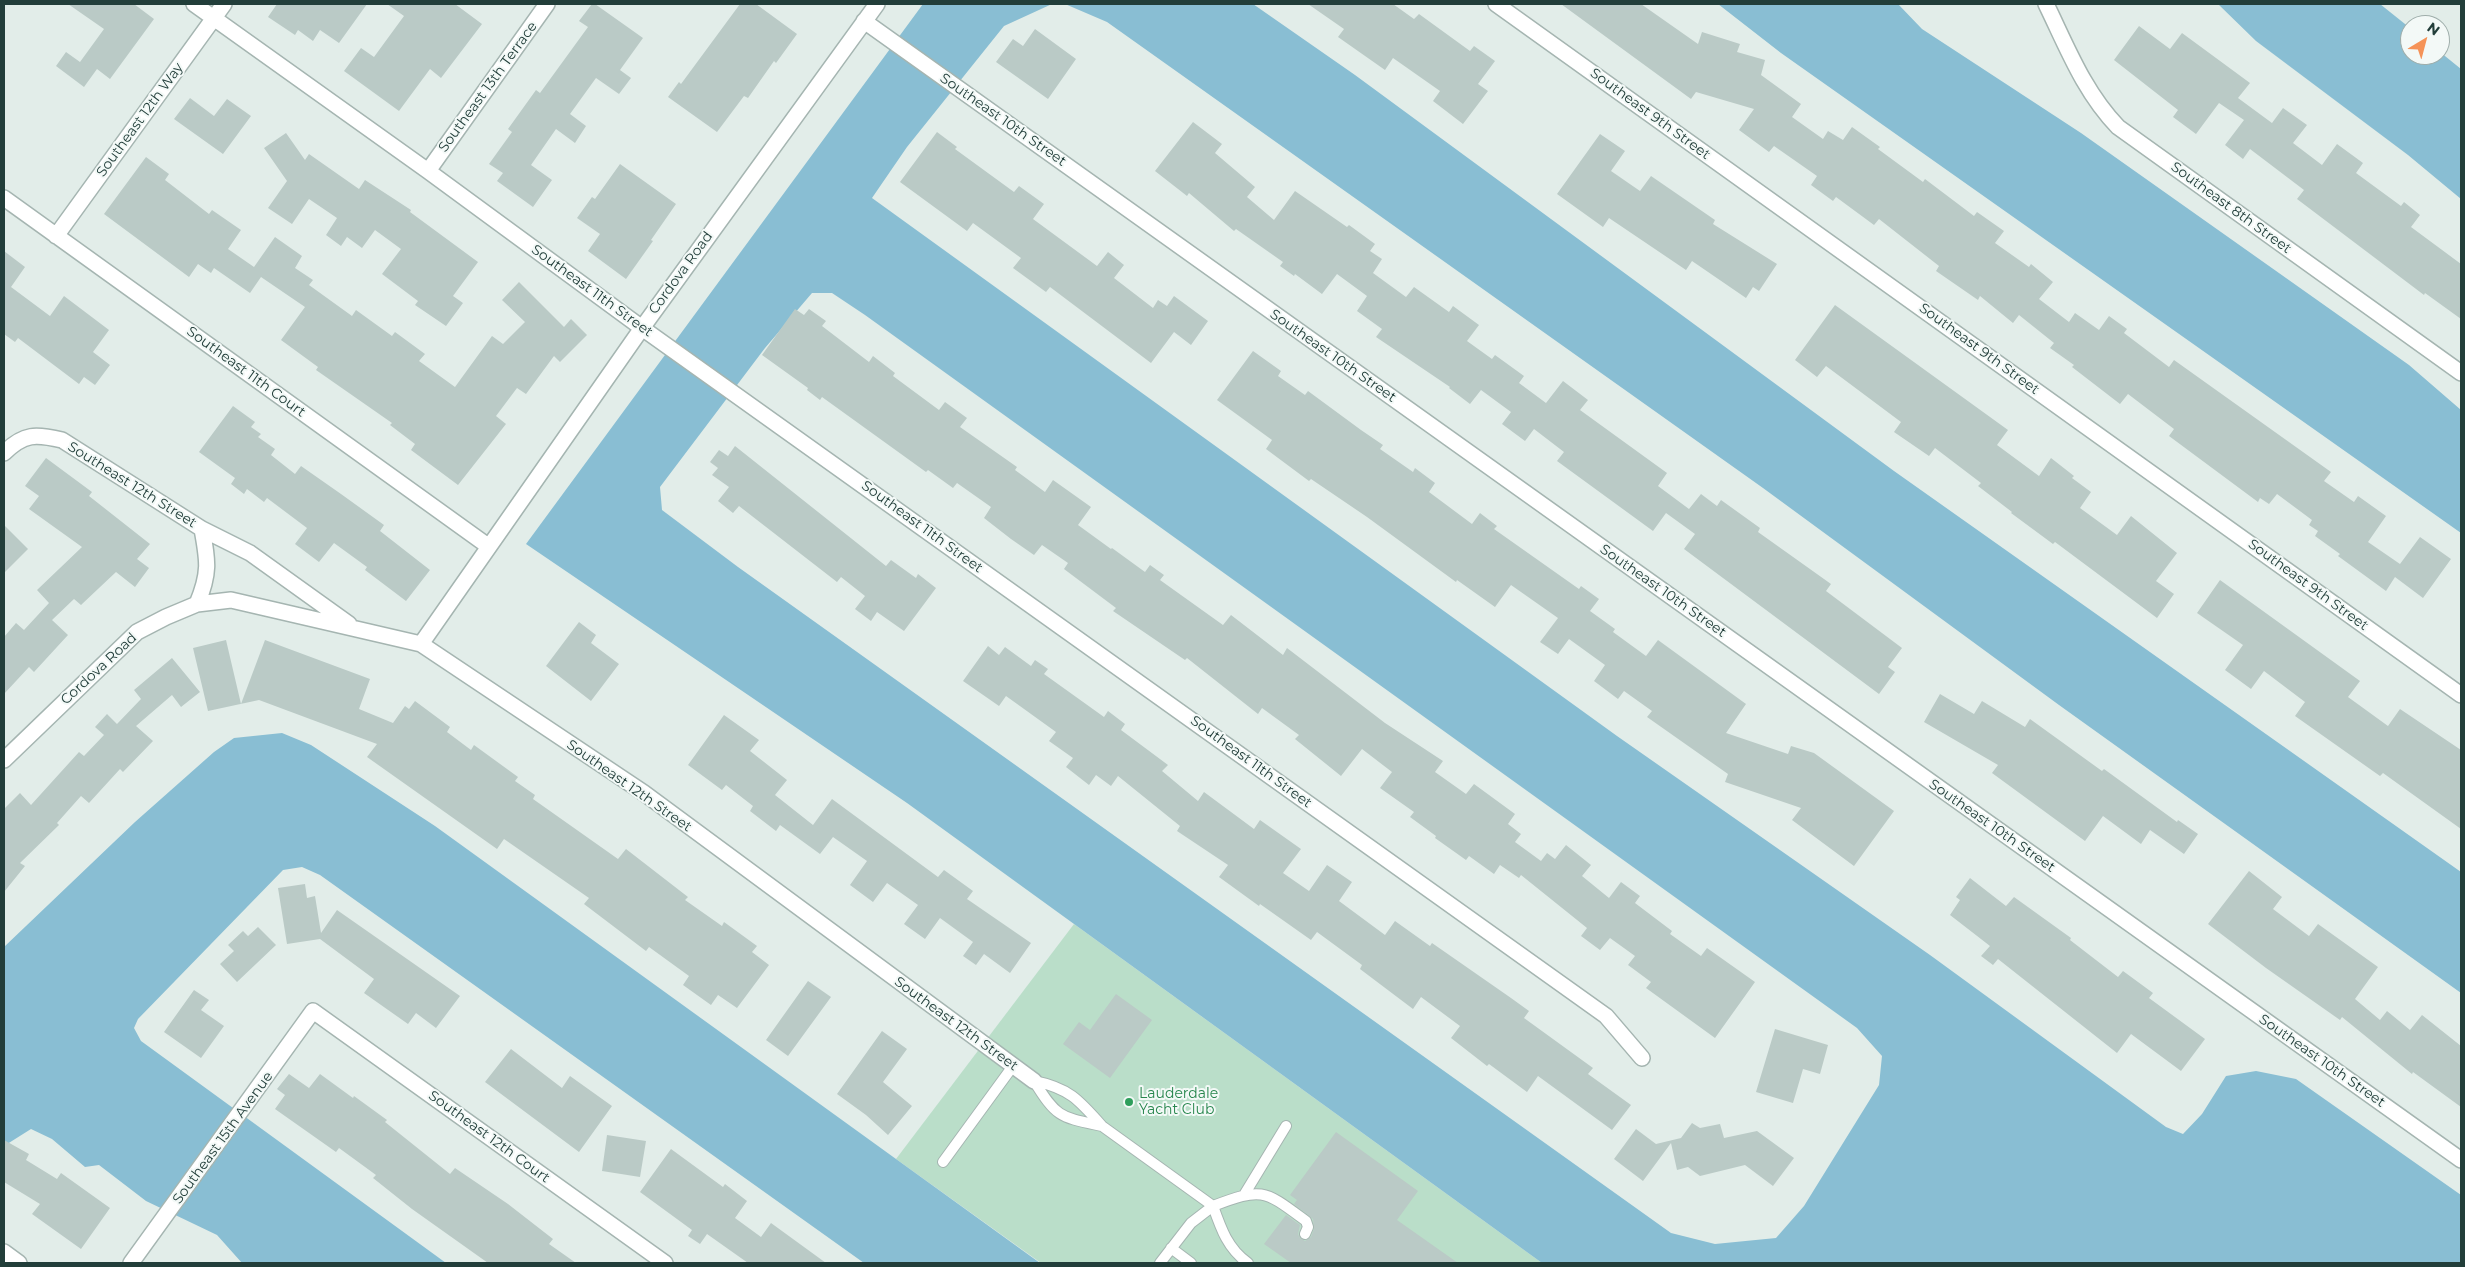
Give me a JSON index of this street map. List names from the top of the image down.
{
  "streets": {
    "street": [
      "Southeast 13th Terrace",
      "Southeast 9th Street",
      "Southeast 12th Way",
      "Southeast 10th Street",
      "Southeast 8th Street",
      "Cordova Road",
      "Southeast 11th Street",
      "Southeast 11th Court",
      "Southeast 12th Street",
      "Southeast 12th Court",
      "Southeast 15th Avenue"
    ]
  },
  "crossings": [
    ["Southeast 13th Terrace", "Southeast 11th Street"],
    ["Southeast 12th Way", "Southeast 11th Street"],
    ["Southeast 12th Way", "Southeast 11th Court"],
    ["Southeast 10th Street", "Cordova Road"],
    ["Cordova Road", "Southeast 11th Street"],
    ["Cordova Road", "Southeast 11th Court"],
    ["Cordova Road", "Southeast 12th Street"],
    ["Southeast 12th Court", "Southeast 15th Avenue"]
  ],
  "places": ["Lauderdale Yacht Club"],
  "north": "top right"
}
